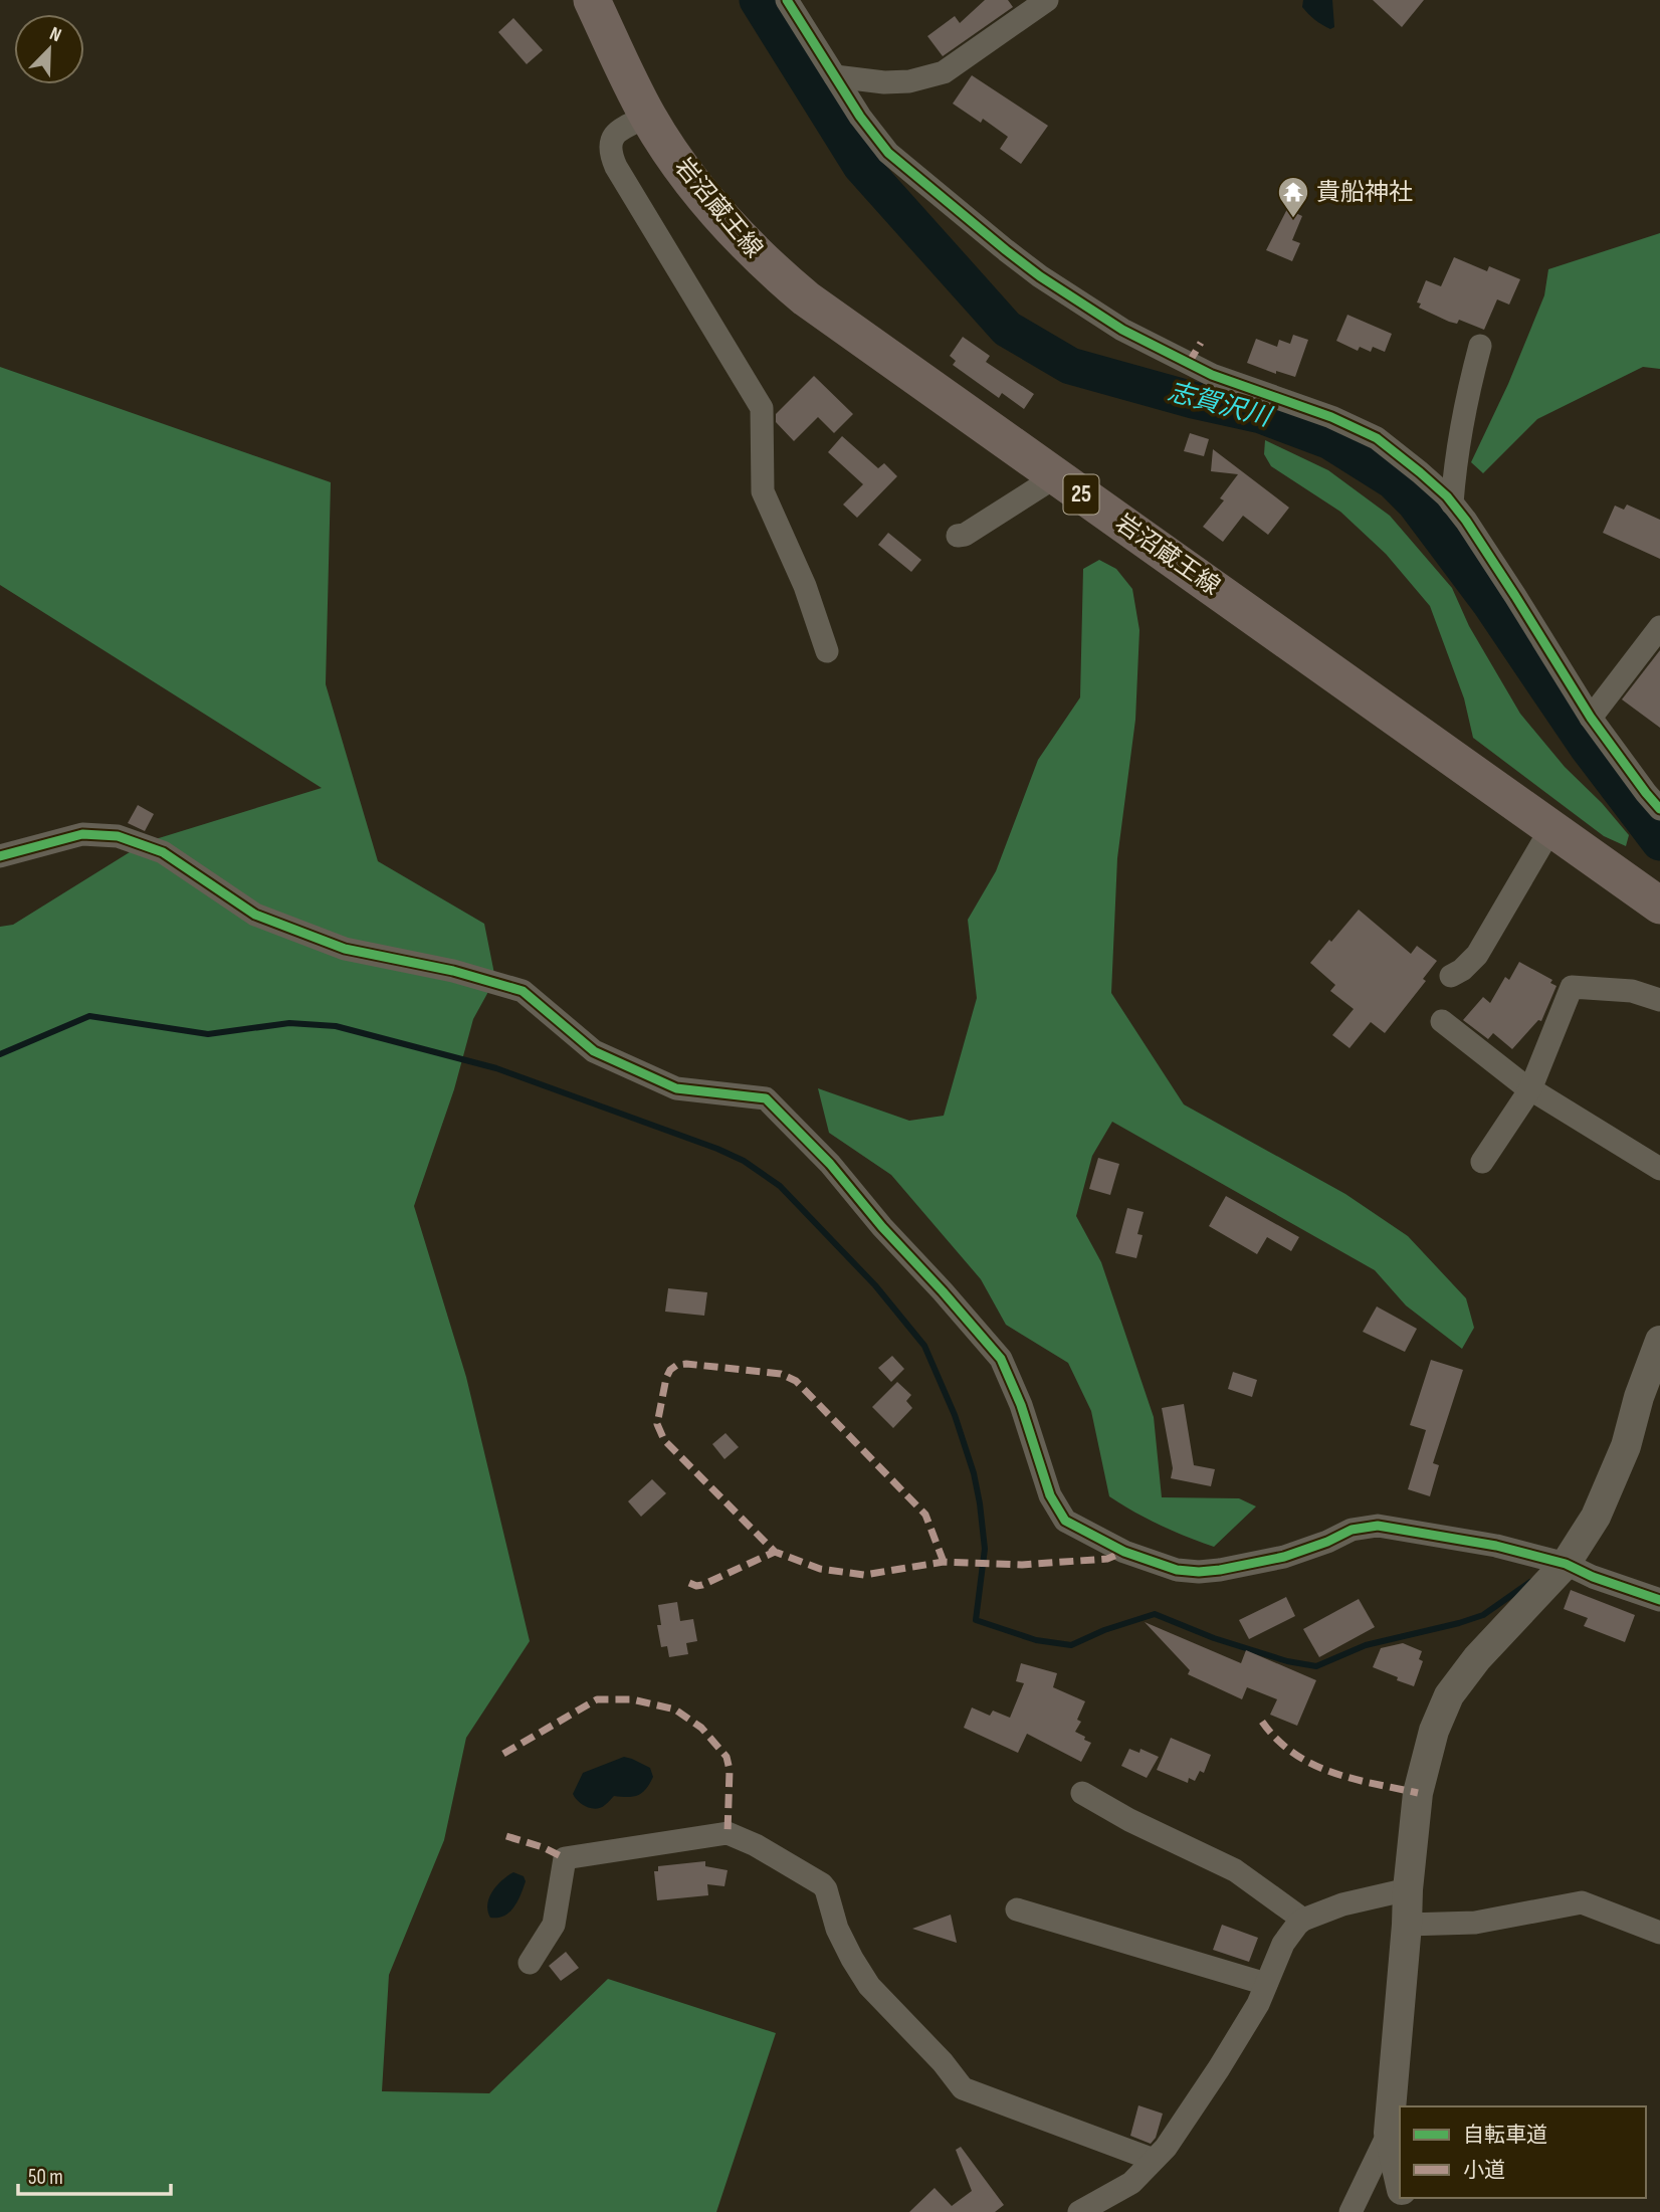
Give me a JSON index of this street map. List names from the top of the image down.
{
  "streets": {
    "main road": ["岩沼蔵王線", "25"]
  },
  "water": ["志賀沢川"],
  "places": {
    "temple": ["貴船神社"]
  },
  "legend": ["自転車道", "小道"],
  "scale_bar": "50 m",
  "north": "top right"
}
